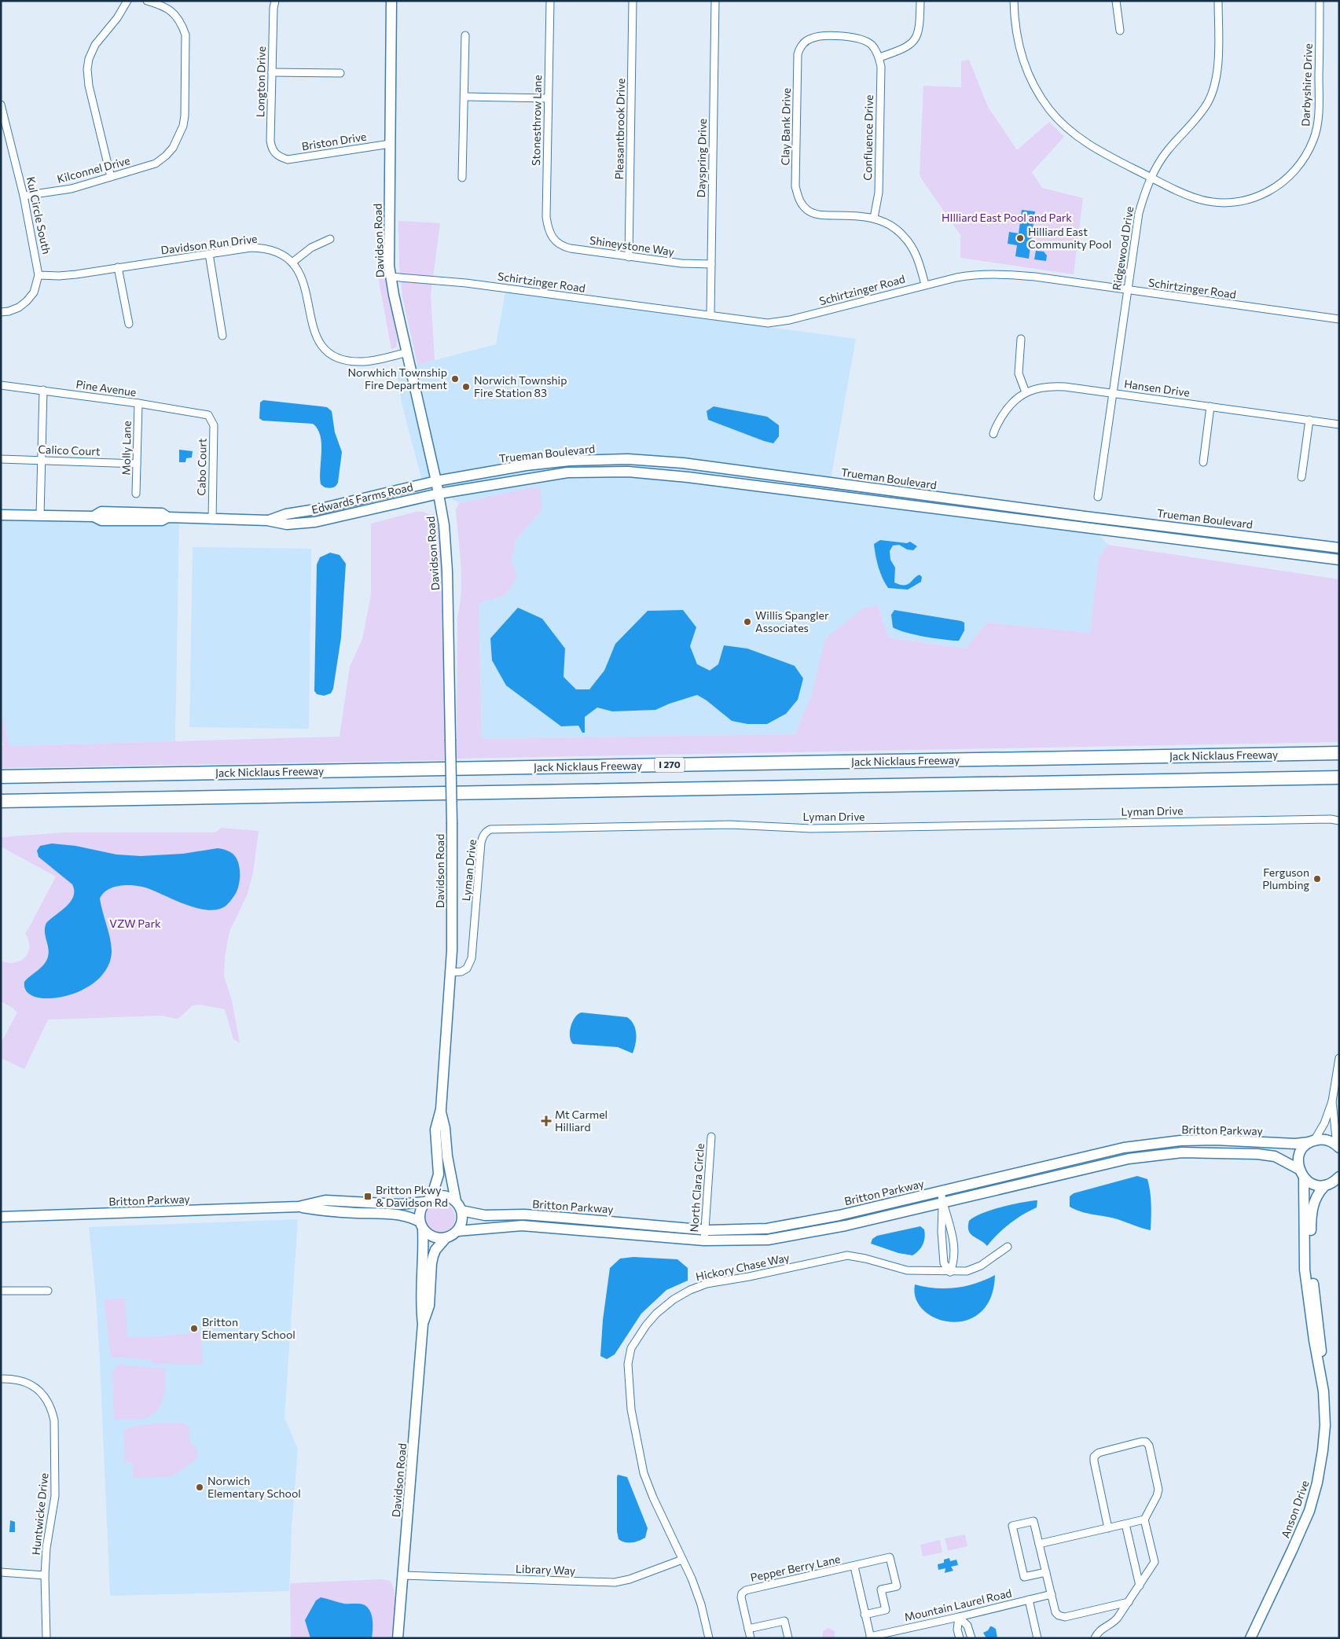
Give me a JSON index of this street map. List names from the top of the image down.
{
  "streets": {
    "highway": ["Jack Nicklaus Freeway", "I 270"],
    "main road": [
      "Davidson Road",
      "Trueman Boulevard",
      "Edwards Farms Road",
      "Britton Parkway",
      "Anson Drive"
    ],
    "street": [
      "Longton Drive",
      "Darbyshire Drive",
      "Stonesthrow Lane",
      "Clay Bank Drive",
      "Pleasantbrook Drive",
      "Confluence Drive",
      "Briston Drive",
      "Dayspring Drive",
      "Kilconnel Drive",
      "Kul Circle South",
      "Davidson Run Drive",
      "Shineystone Way",
      "Ridgewood Drive",
      "Schirtzinger Road",
      "Pine Avenue",
      "Hansen Drive",
      "Molly Lane",
      "Calico Court",
      "Cabo Court",
      "Lyman Drive",
      "North Clara Circle",
      "Hickory Chase Way",
      "Huntwicke Drive",
      "Pepper Berry Lane",
      "Library Way",
      "Mountain Laurel Road"
    ]
  },
  "crossings": [
    ["Longton Drive", "Briston Drive"],
    ["Darbyshire Drive", "Ridgewood Drive"],
    ["Stonesthrow Lane", "Shineystone Way"],
    ["Clay Bank Drive", "Confluence Drive"],
    ["Pleasantbrook Drive", "Shineystone Way"],
    ["Briston Drive", "Davidson Road"],
    ["Dayspring Drive", "Shineystone Way"],
    ["Dayspring Drive", "Schirtzinger Road"],
    ["Kilconnel Drive", "Kul Circle South"],
    ["Kul Circle South", "Davidson Run Drive"],
    ["Davidson Road", "Schirtzinger Road"],
    ["Davidson Road", "Trueman Boulevard"],
    ["Davidson Road", "Edwards Farms Road"],
    ["Davidson Road", "Lyman Drive"],
    ["Davidson Road", "Britton Parkway"],
    ["Davidson Road", "Library Way"],
    ["Ridgewood Drive", "Schirtzinger Road"],
    ["Ridgewood Drive", "Hansen Drive"],
    ["Pine Avenue", "Molly Lane"],
    ["Pine Avenue", "Cabo Court"],
    ["Molly Lane", "Calico Court"],
    ["Trueman Boulevard", "Edwards Farms Road"],
    ["Cabo Court", "Edwards Farms Road"],
    ["Britton Parkway", "North Clara Circle"],
    ["Hickory Chase Way", "Library Way"]
  ],
  "parks": ["HIlliard East Pool and Park", "VZW Park"],
  "places": {
    "other": [
      "Hilliard East Community Pool",
      "Norwhich Township Fire Department",
      "Norwich Township Fire Station 83",
      "Willis Spangler Associates",
      "Ferguson Plumbing",
      "Britton Elementary School",
      "Norwich Elementary School"
    ],
    "health": ["Mt Carmel Hilliard"],
    "transit": ["Britton Pkwy & Davidson Rd"]
  }
}
